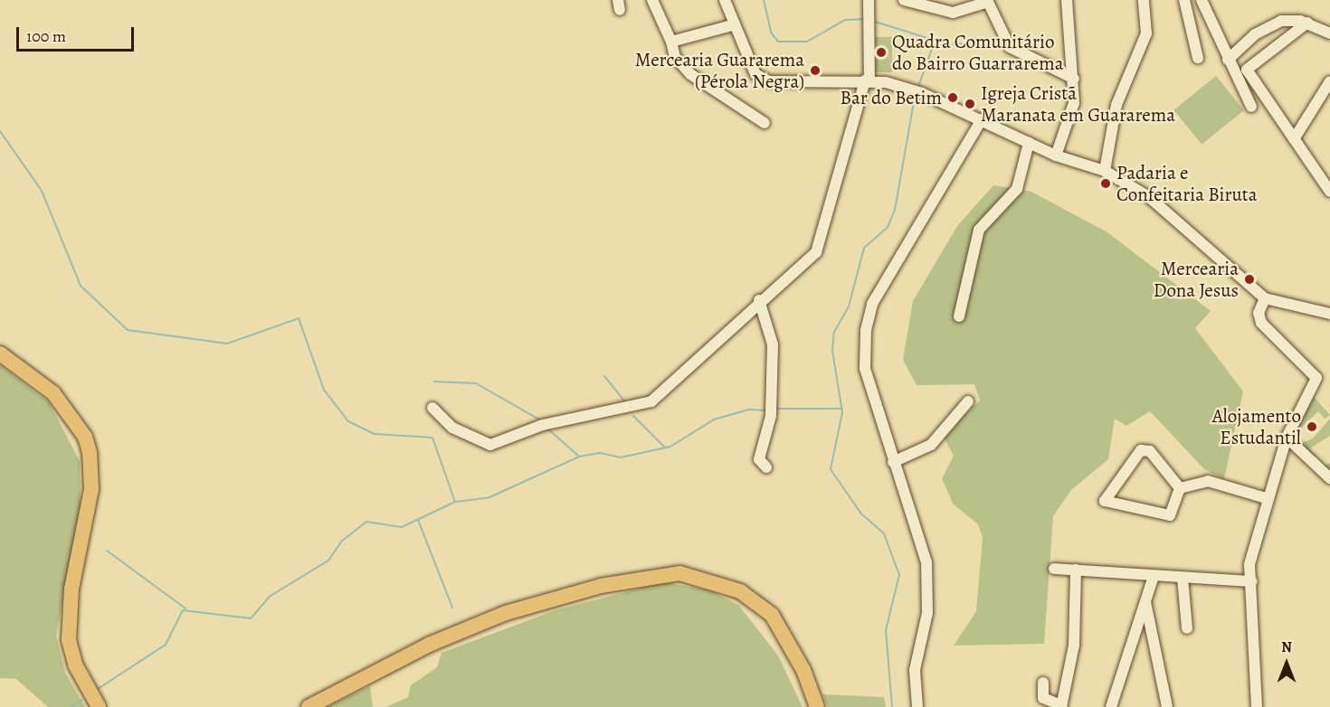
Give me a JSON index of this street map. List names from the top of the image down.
{
  "places": [
    "Quadra Comunitário do Bairro Guarrarema",
    "Mercearia Guararema (Pérola Negra)",
    "Bar do Betim",
    "Igreja Cristã Maranata em Guararema",
    "Padaria e Confeitaria Biruta",
    "Mercearia Dona Jesus",
    "Alojamento Estudantil"
  ],
  "scale_bar": "100 m",
  "north": "top"
}
